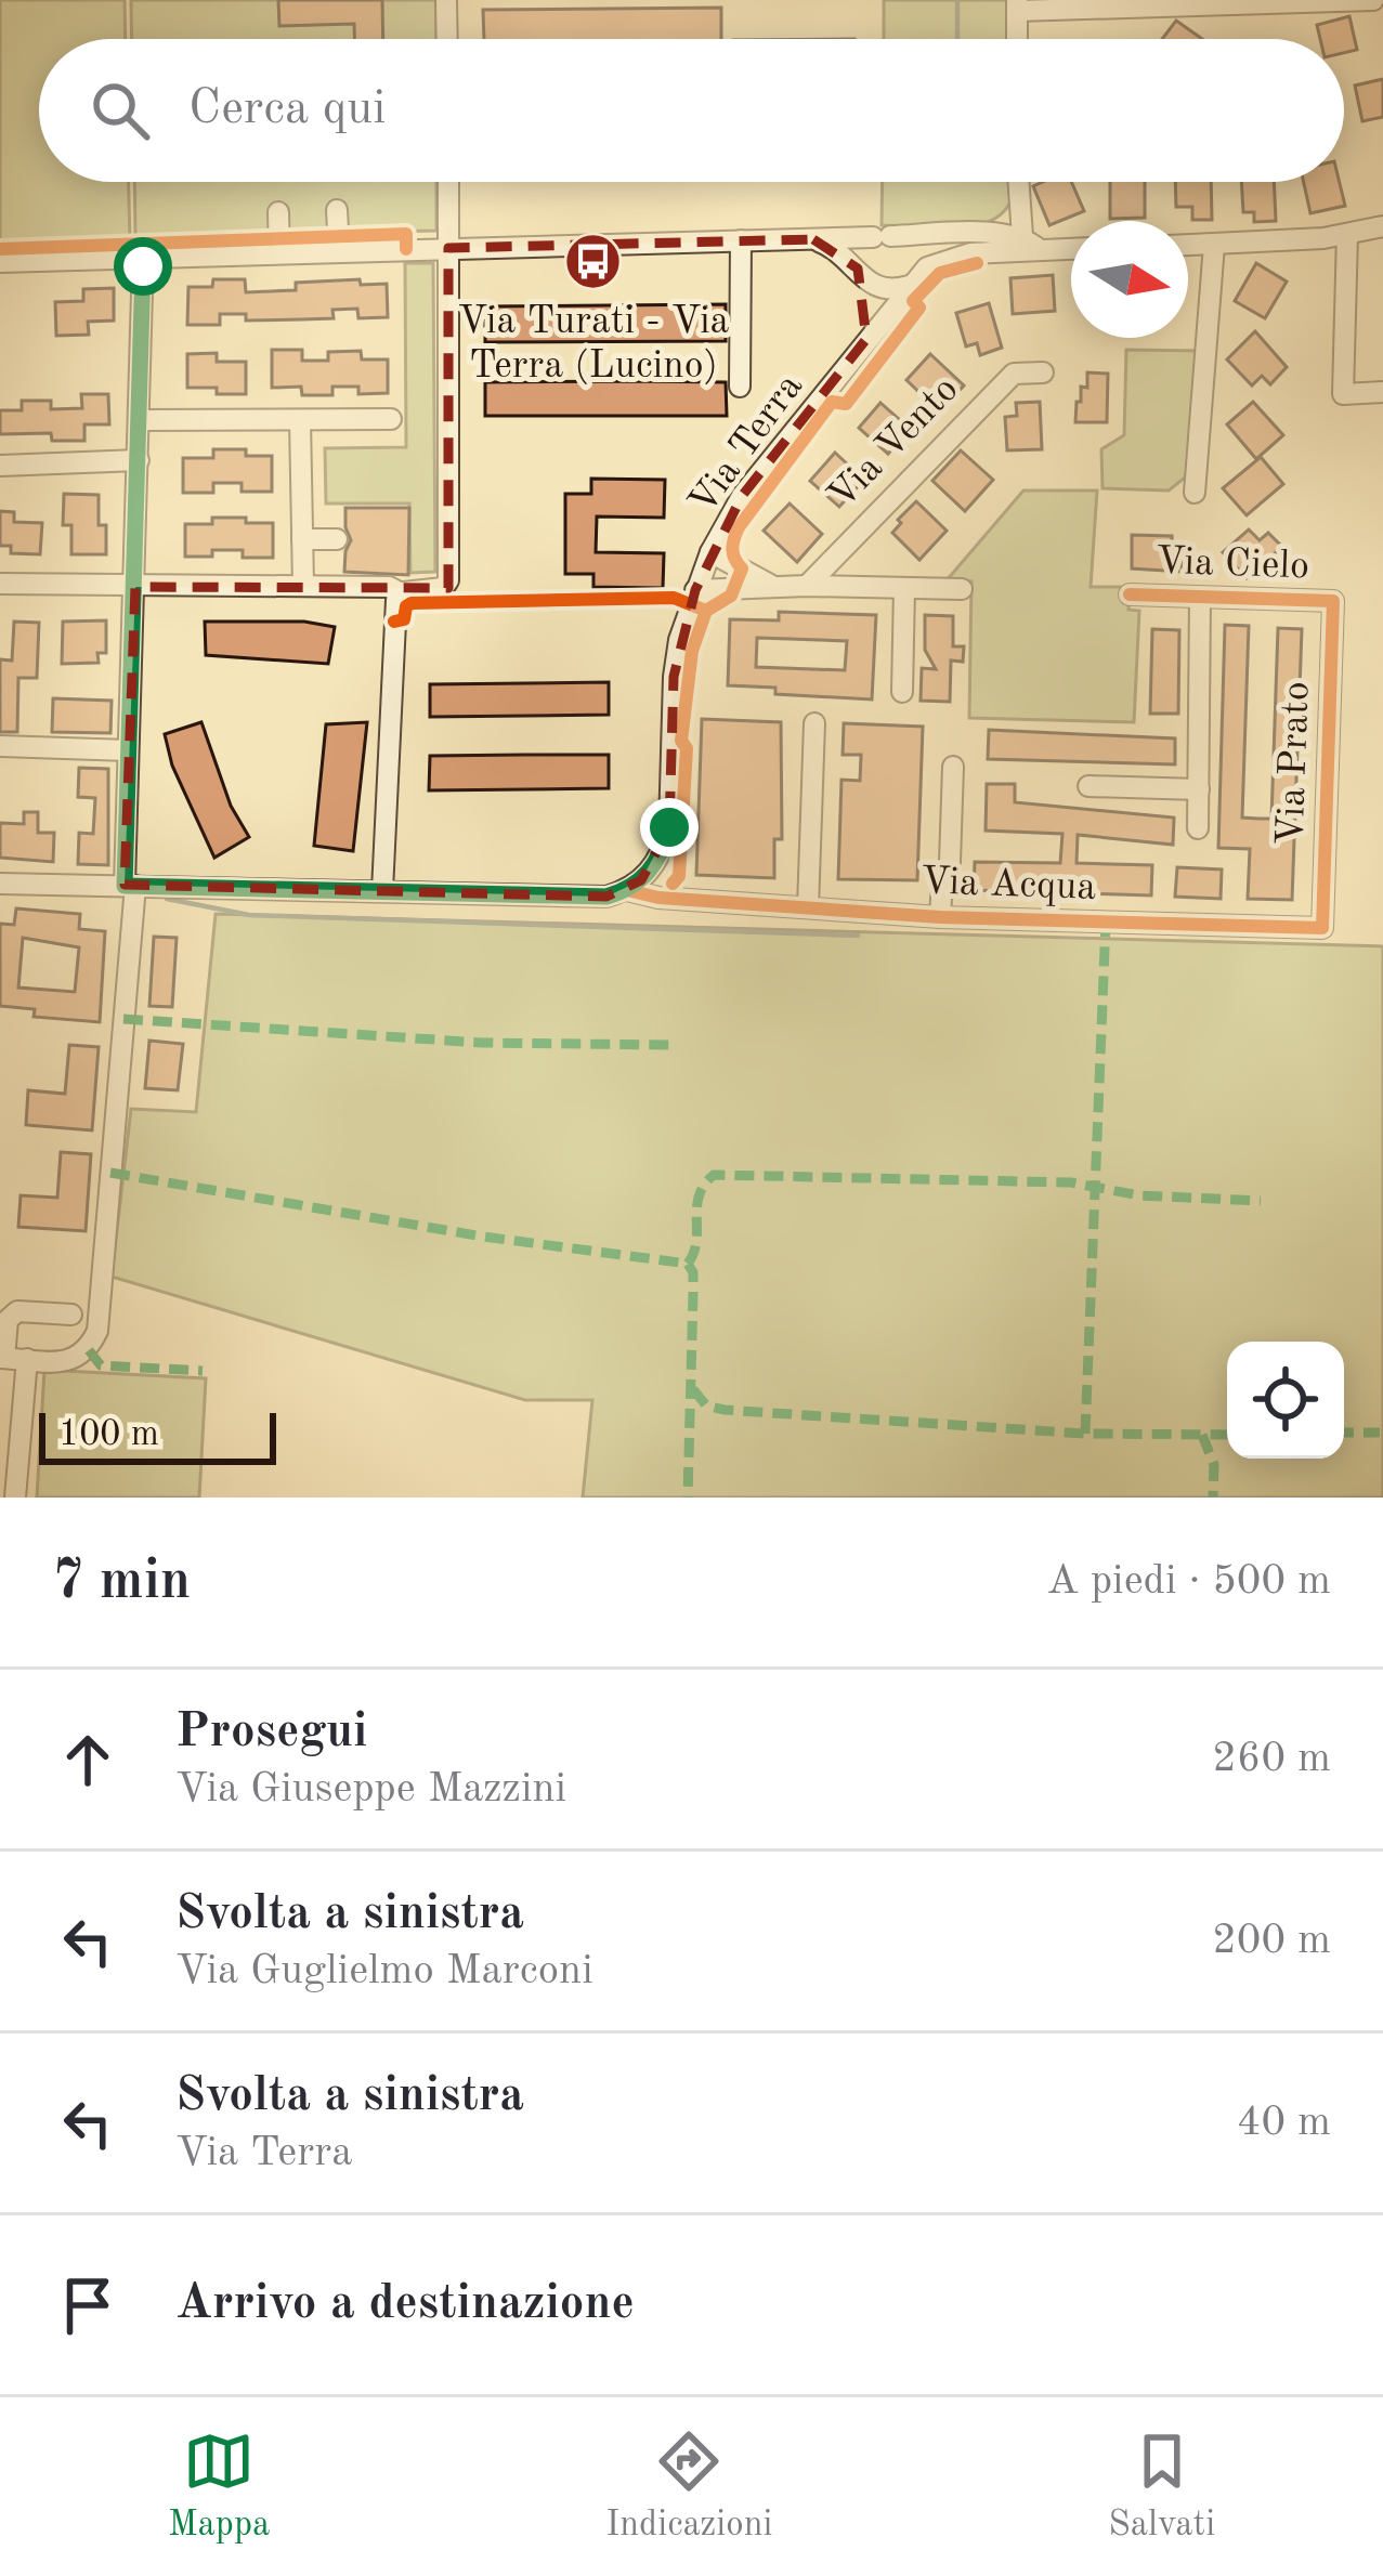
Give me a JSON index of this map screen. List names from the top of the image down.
{
  "streets": {
    "street": [
      "Via Vento",
      "Via Terra",
      "Via Cielo",
      "Via Prato",
      "Via Acqua"
    ]
  },
  "crossings": [
    ["Via Cielo", "Via Prato"],
    ["Via Prato", "Via Acqua"]
  ],
  "places": {
    "bus stop": ["Via Turati - Via Terra (Lucino)"]
  },
  "scale_bar": "100 m",
  "north": "right",
  "page": {
    "search": "Cerca qui",
    "scale": "100 m",
    "heading": ["7 min", "A piedi · 500 m"],
    "list": [
      ["Prosegui", "Via Giuseppe Mazzini", "260 m"],
      ["Svolta a sinistra", "Via Guglielmo Marconi", "200 m"],
      ["Svolta a sinistra", "Via Terra", "40 m"],
      "Arrivo a destinazione"
    ],
    "nav": ["Mappa", "Indicazioni", "Salvati"]
  }
}
